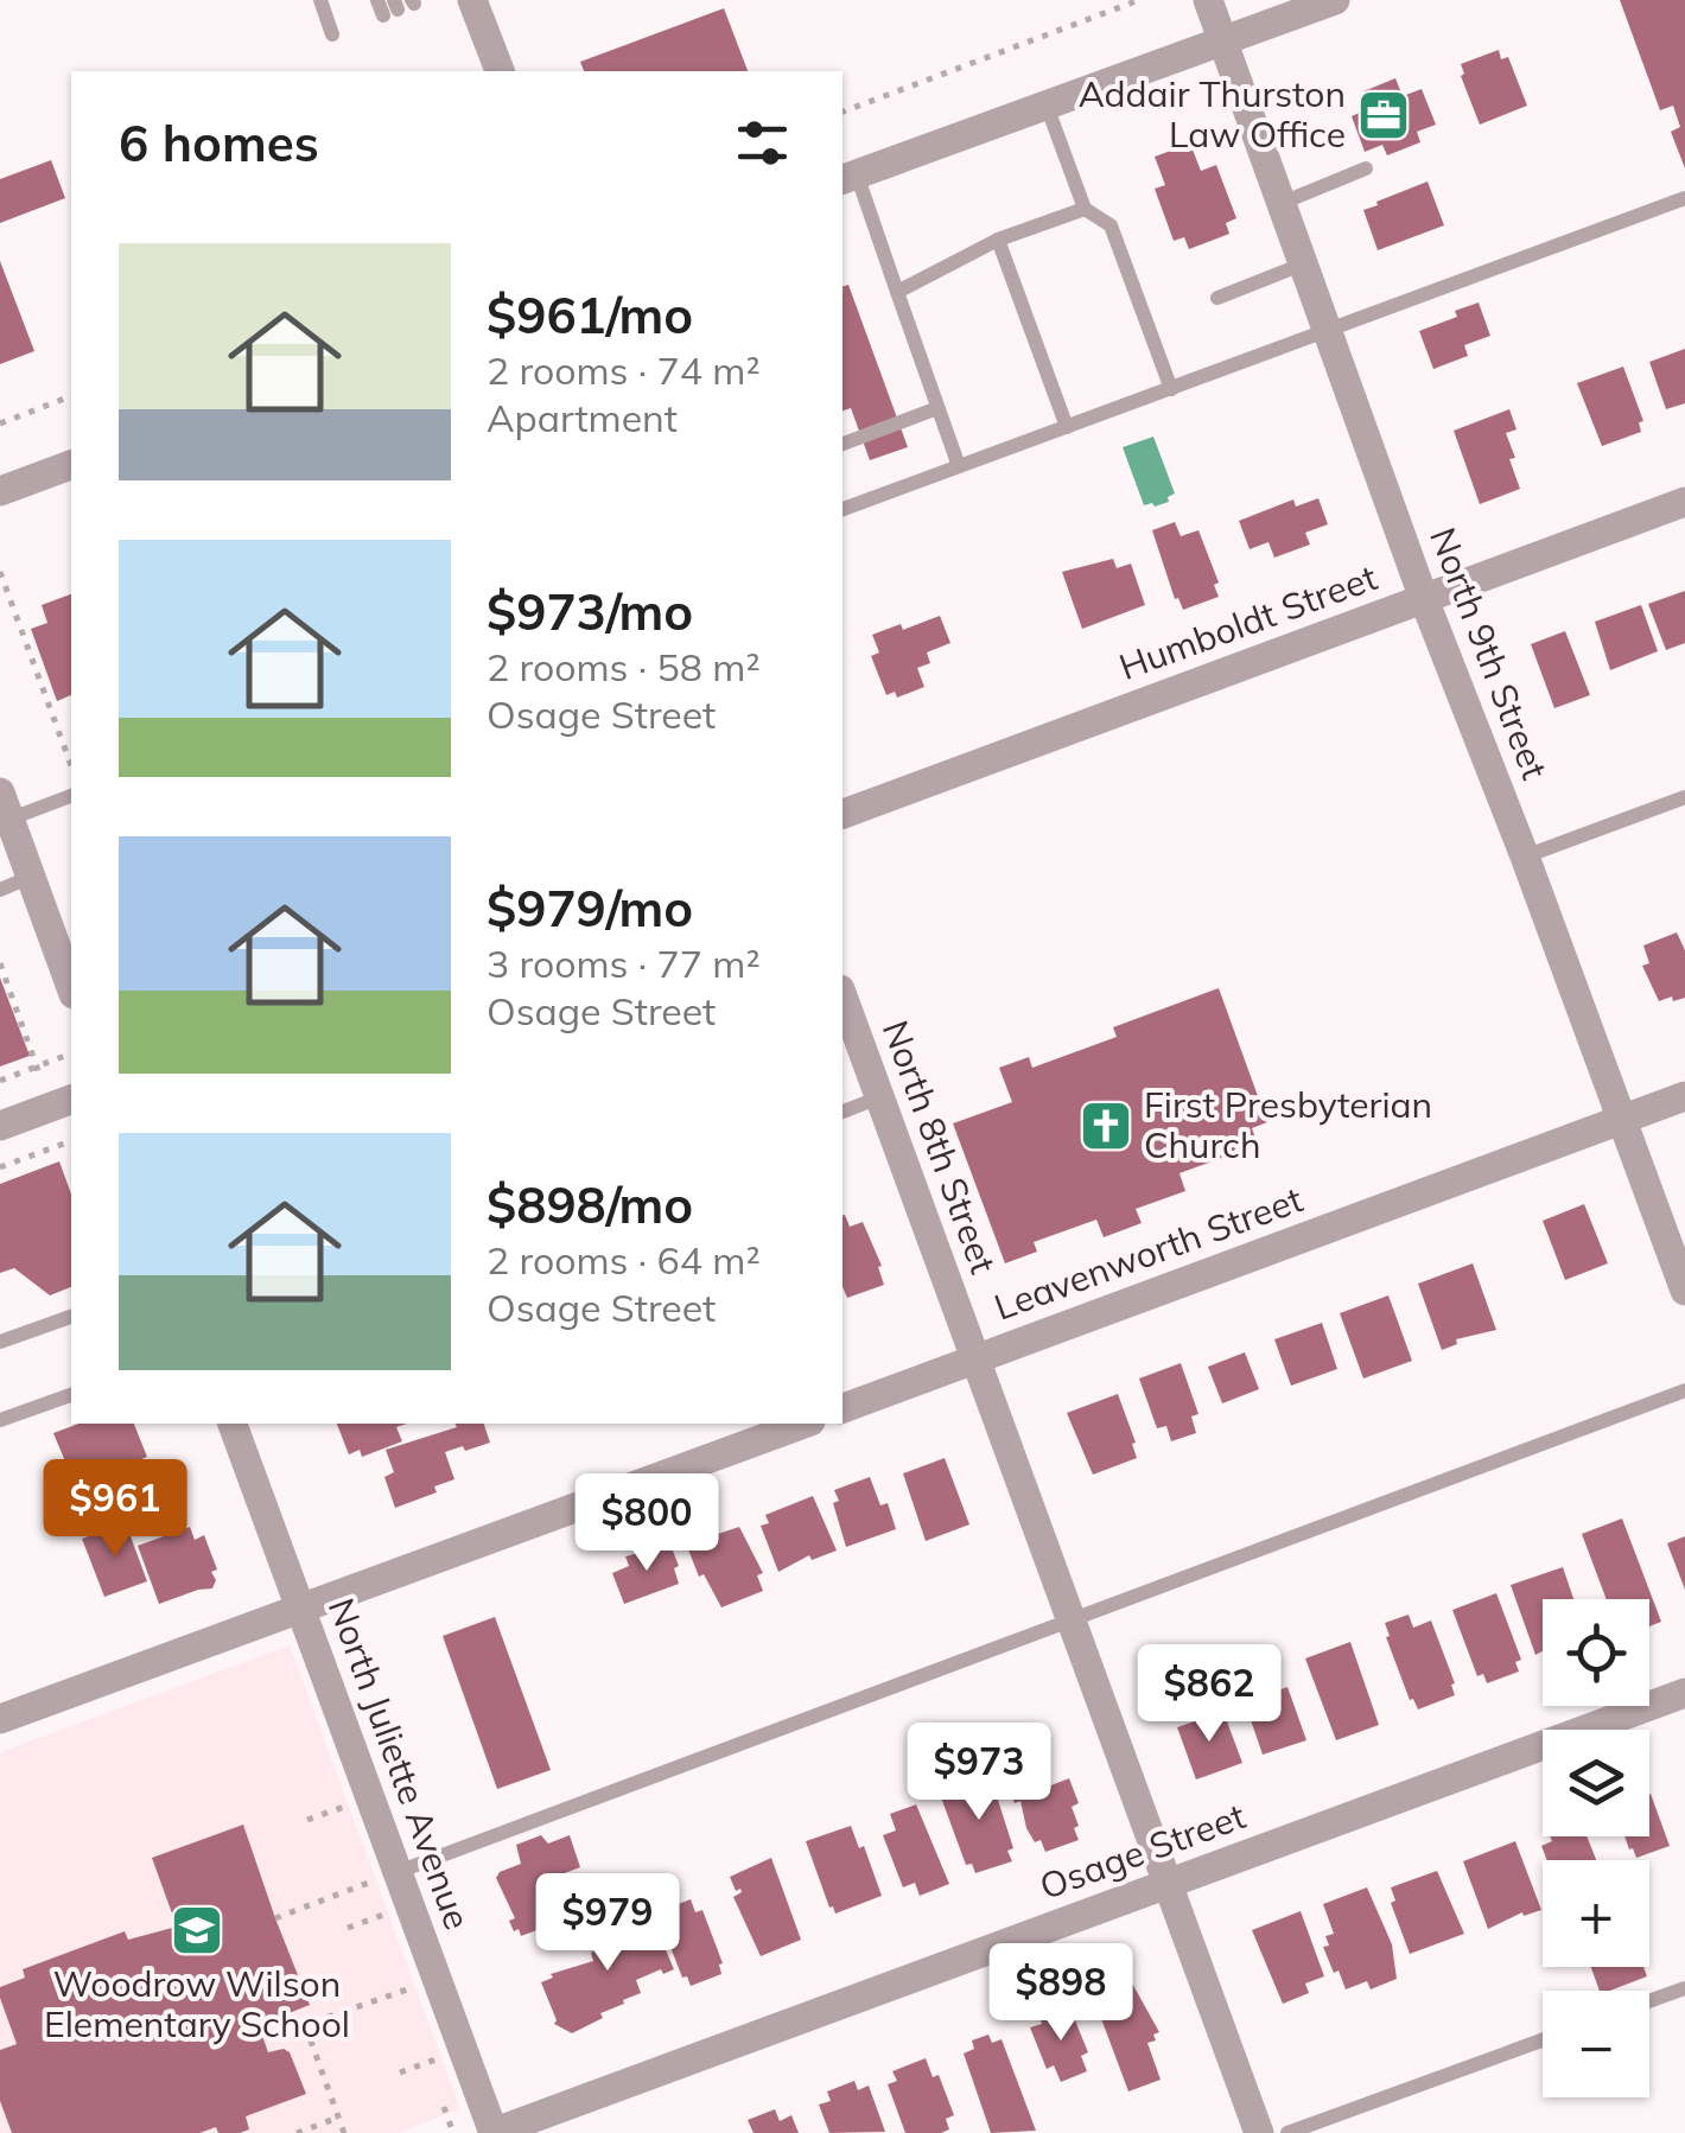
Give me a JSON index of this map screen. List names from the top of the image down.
{
  "streets": {
    "street": [
      "Humboldt Street",
      "North 9th Street",
      "North 8th Street",
      "Leavenworth Street",
      "North Juliette Avenue",
      "Osage Street"
    ]
  },
  "crossings": [
    ["Humboldt Street", "North 9th Street"],
    ["North 9th Street", "Leavenworth Street"],
    ["North 8th Street", "Leavenworth Street"],
    ["North 8th Street", "Osage Street"],
    ["North Juliette Avenue", "Osage Street"]
  ],
  "places": {
    "office": ["Addair Thurston Law Office"],
    "church": ["First Presbyterian Church"],
    "school or university": ["Woodrow Wilson Elementary School"]
  },
  "page": {
    "heading": "6 homes",
    "list": [
      {
        "name": "$961/mo",
        "note": "2 rooms · 74 m² · Apartment"
      },
      {
        "name": "$973/mo",
        "note": "2 rooms · 58 m² · Osage Street"
      },
      {
        "name": "$979/mo",
        "note": "3 rooms · 77 m² · Osage Street"
      },
      {
        "name": "$898/mo",
        "note": "2 rooms · 64 m² · Osage Street"
      }
    ],
    "price": [
      "$961",
      "$800",
      "$862",
      "$973",
      "$979",
      "$898"
    ],
    "map_buttons": ["+", "−"]
  }
}
